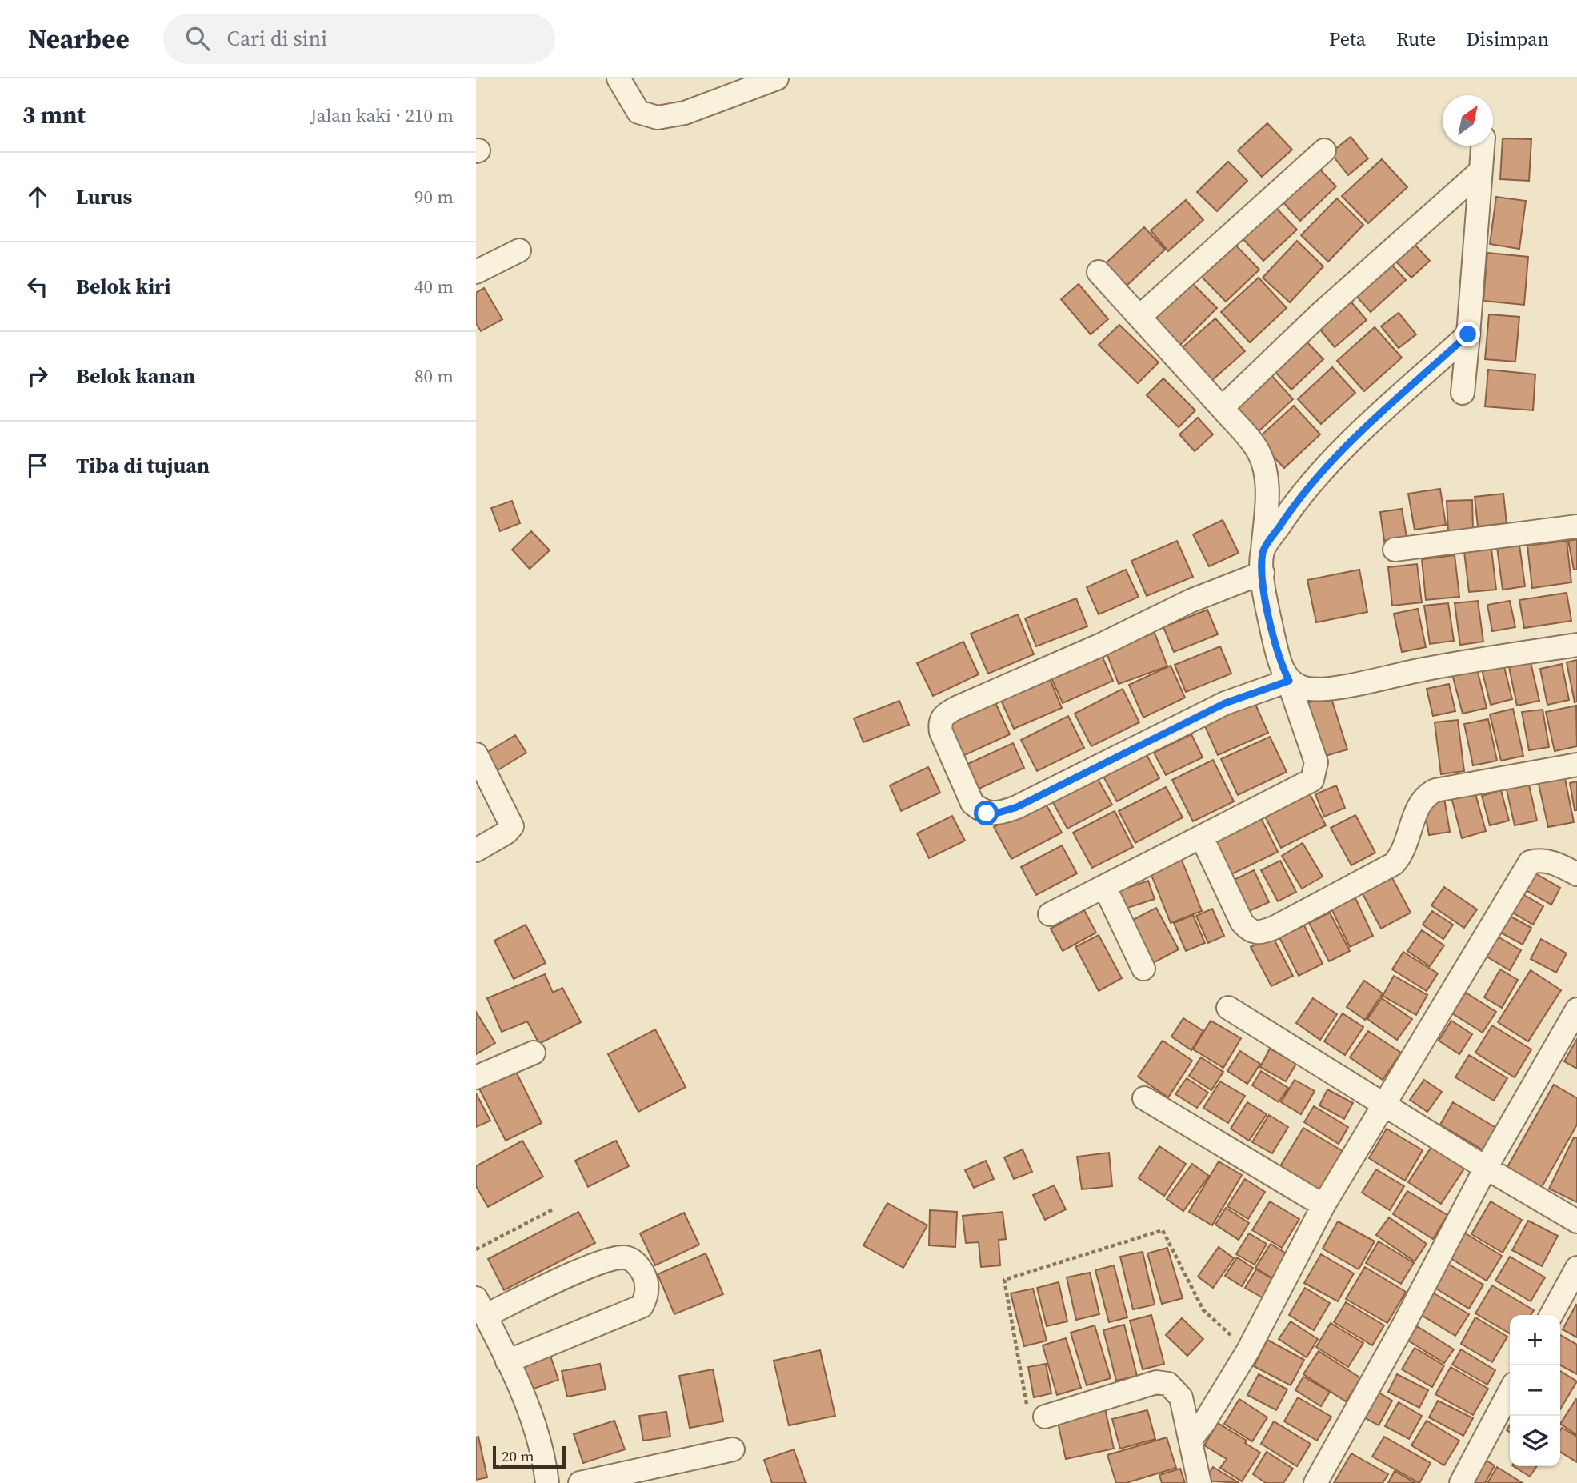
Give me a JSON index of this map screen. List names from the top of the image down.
{
  "scale_bar": "20 m",
  "north": "top right",
  "page": {
    "header": "Nearbee",
    "search": "Cari di sini",
    "nav": ["Peta", "Rute", "Disimpan"],
    "heading": ["3 mnt", "Jalan kaki · 210 m"],
    "list": [
      ["Lurus", "90 m"],
      ["Belok kiri", "40 m"],
      ["Belok kanan", "80 m"],
      "Tiba di tujuan"
    ],
    "map_buttons": ["+", "−"],
    "scale": "20 m"
  }
}
